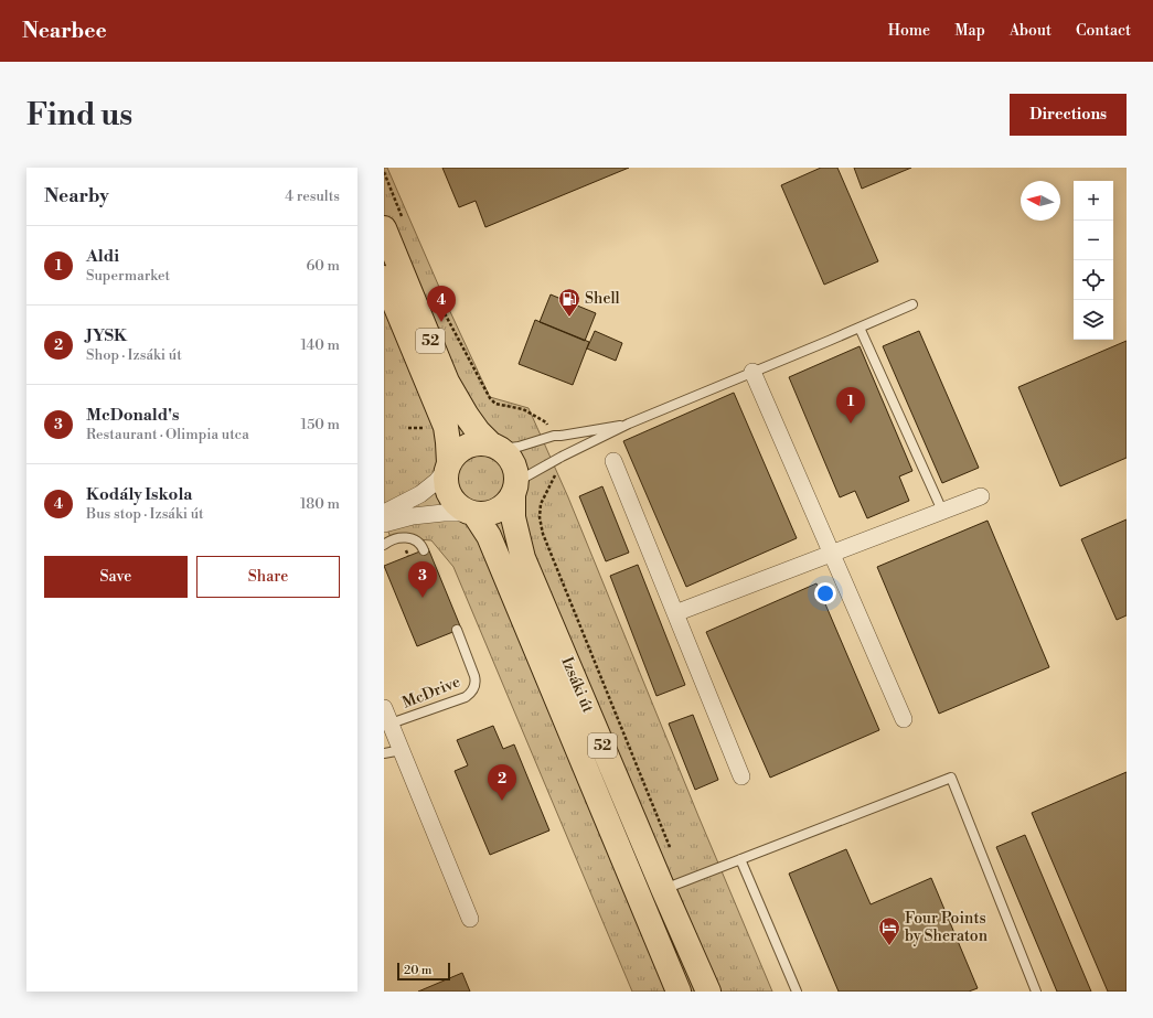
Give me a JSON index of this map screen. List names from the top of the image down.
{
  "streets": {
    "main road": ["52", "Izsáki út"],
    "lane": ["McDrive"]
  },
  "crossings": [
    ["52", "Izsáki út"]
  ],
  "places": {
    "fuel station": ["Shell"],
    "hotel": ["Four Points by Sheraton"]
  },
  "scale_bar": "20 m",
  "north": "left",
  "page": {
    "header": "Nearbee",
    "nav": [
      "Home",
      "Map",
      "About",
      "Contact"
    ],
    "buttons": [
      "Directions",
      ["Save", "Share"]
    ],
    "title": "Find us",
    "heading": ["Nearby", "4 results"],
    "map_buttons": ["+", "−"],
    "list": [
      {
        "mark": "1",
        "name": "Aldi",
        "note": "Supermarket",
        "value": "60 m"
      },
      {
        "mark": "2",
        "name": "JYSK",
        "note": "Shop · Izsáki út",
        "value": "140 m"
      },
      {
        "mark": "3",
        "name": "McDonald's",
        "note": "Restaurant · Olimpia utca",
        "value": "150 m"
      },
      {
        "mark": "4",
        "name": "Kodály Iskola",
        "note": "Bus stop · Izsáki út",
        "value": "180 m"
      }
    ],
    "pins": [
      "4",
      "1",
      "3",
      "2"
    ],
    "scale": "20 m"
  }
}
